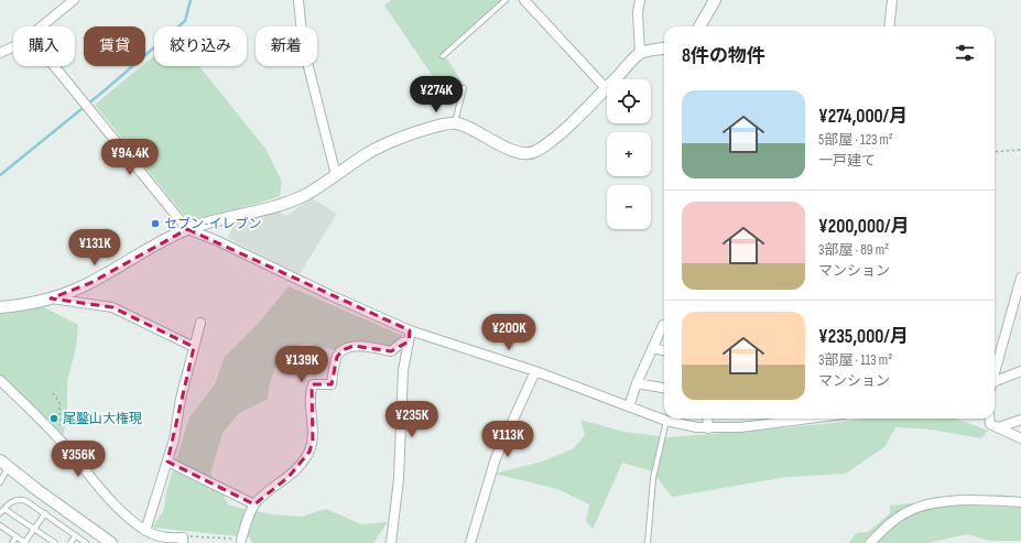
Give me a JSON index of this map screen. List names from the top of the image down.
{
  "places": ["セブン-イレブン", "尾鑿山大権現"],
  "page": {
    "chip": [
      "購入",
      "賃貸",
      "絞り込み",
      "新着"
    ],
    "heading": "8件の物件",
    "price": [
      "¥274K",
      "¥94.4K",
      "¥131K",
      "¥200K",
      "¥139K",
      "¥235K",
      "¥113K",
      "¥356K"
    ],
    "map_buttons": ["+", "−"],
    "list": [
      {
        "name": "¥274,000/月",
        "note": "5部屋 · 123 m² · 一戸建て"
      },
      {
        "name": "¥200,000/月",
        "note": "3部屋 · 89 m² · マンション"
      },
      {
        "name": "¥235,000/月",
        "note": "3部屋 · 113 m² · マンション"
      }
    ]
  }
}
